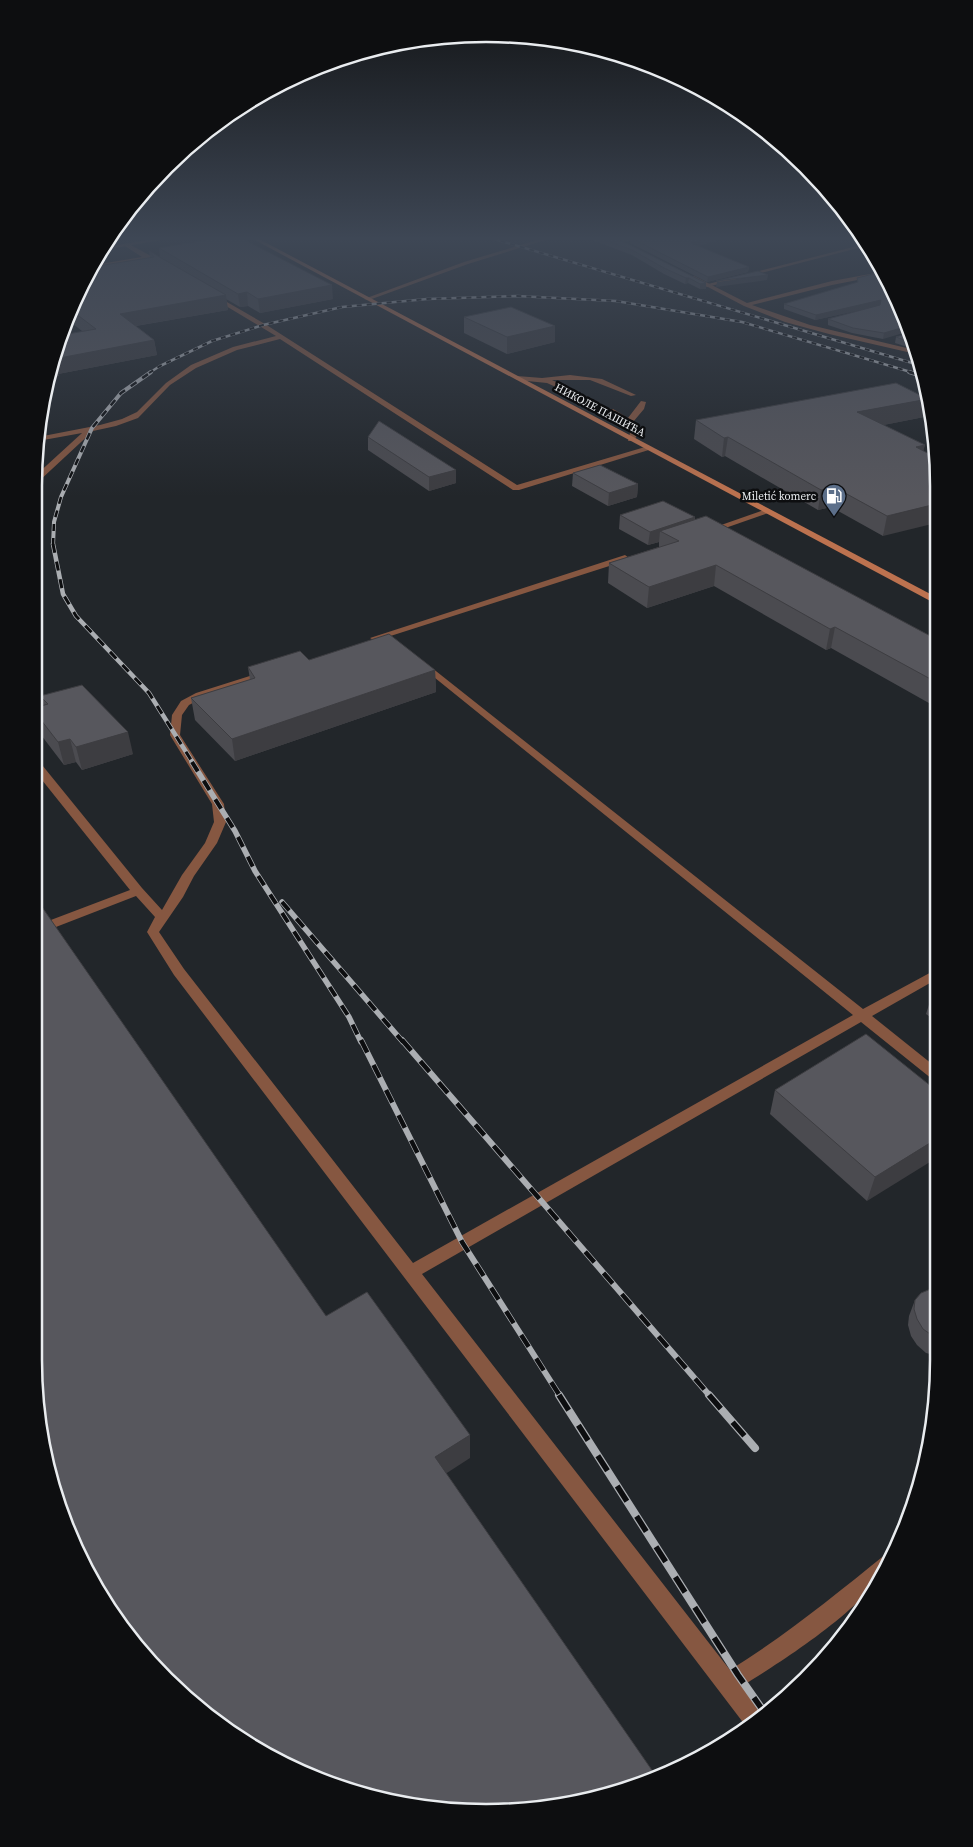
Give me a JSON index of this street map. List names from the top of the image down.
{
  "streets": {
    "main road": ["НИКОЛЕ ПАШИЋА"]
  },
  "places": {
    "fuel station": ["Miletić komerc"]
  }
}
